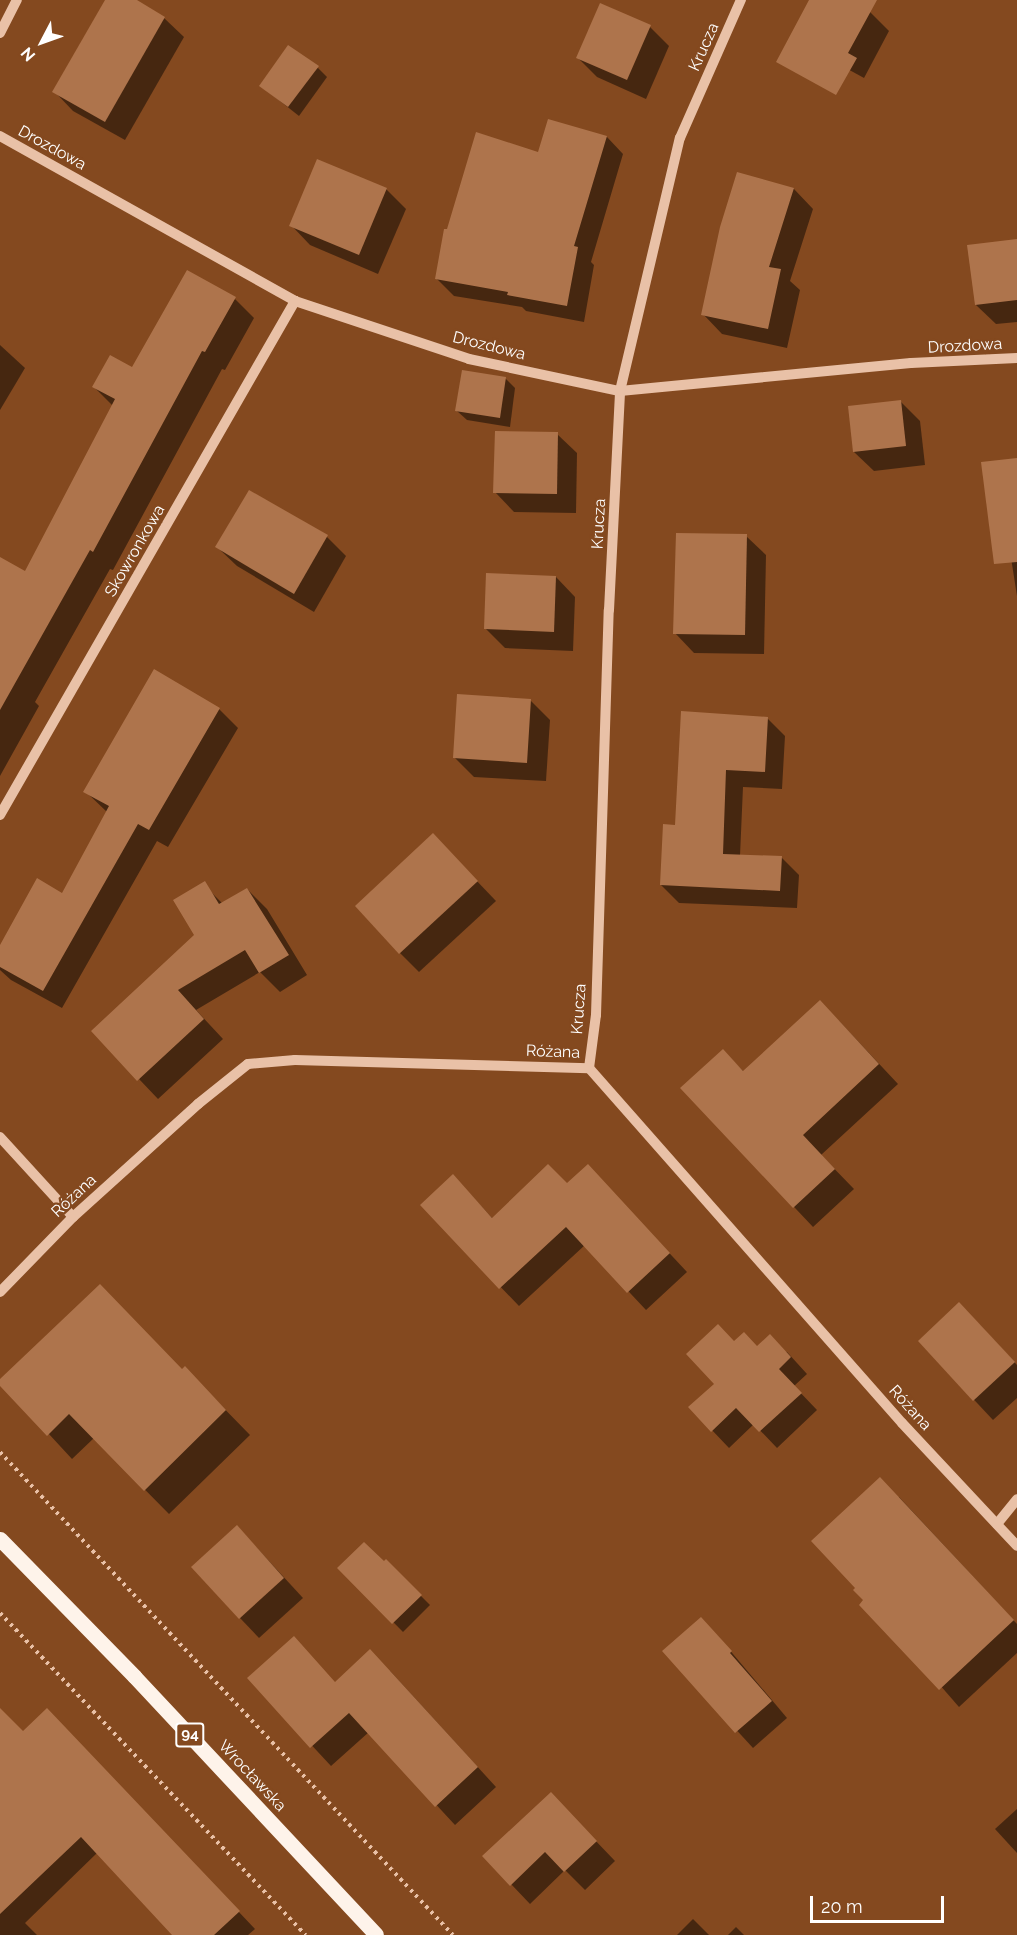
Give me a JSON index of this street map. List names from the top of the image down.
{
  "streets": {
    "main road": ["94", "Wrocławska"],
    "street": [
      "Krucza",
      "Drozdowa",
      "Skowronkowa",
      "Różana"
    ]
  },
  "crossings": [
    ["Krucza", "Drozdowa"],
    ["Krucza", "Różana"],
    ["Drozdowa", "Skowronkowa"]
  ],
  "scale_bar": "20 m",
  "north": "bottom left"
}
